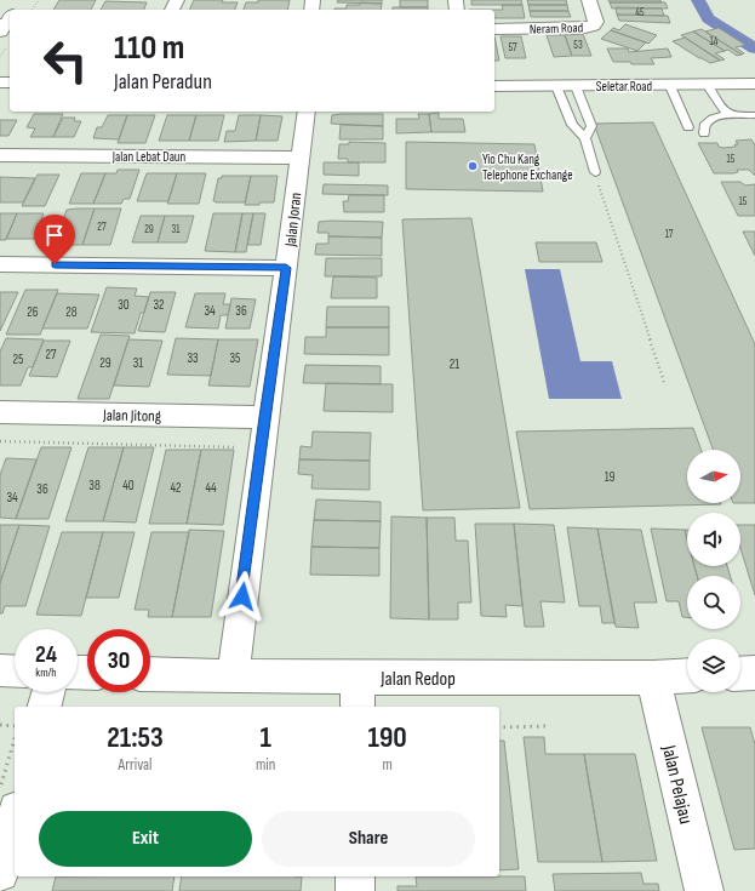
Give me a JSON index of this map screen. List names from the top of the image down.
{
  "streets": {
    "street": [
      "Neram Road",
      "Seletar Road",
      "Jalan Lebat Daun",
      "Jalan Joran",
      "Jalan Jitong",
      "Jalan Redop",
      "Jalan Pelajau"
    ]
  },
  "crossings": [
    ["Jalan Lebat Daun", "Jalan Joran"],
    ["Jalan Joran", "Jalan Jitong"],
    ["Jalan Joran", "Jalan Redop"],
    ["Jalan Redop", "Jalan Pelajau"]
  ],
  "places": ["Yio Chu Kang Telephone Exchange"],
  "house_numbers": [
    "45",
    "14",
    "53",
    "57",
    "15",
    "15",
    "27",
    "29",
    "31",
    "17",
    "30",
    "32",
    "34",
    "36",
    "26",
    "28",
    "27",
    "33",
    "35",
    "25",
    "29",
    "31",
    "21",
    "19",
    "38",
    "40",
    "42",
    "44",
    "36",
    "34"
  ],
  "north": "right",
  "page": {
    "turn": ["110 m", "Jalan Peradun"],
    "speed": "24 km/h",
    "limit": "30",
    "eta": [
      "21:53",
      "Arrival",
      "1",
      "min",
      "190",
      "m"
    ],
    "buttons": ["Exit", "Share"]
  }
}
